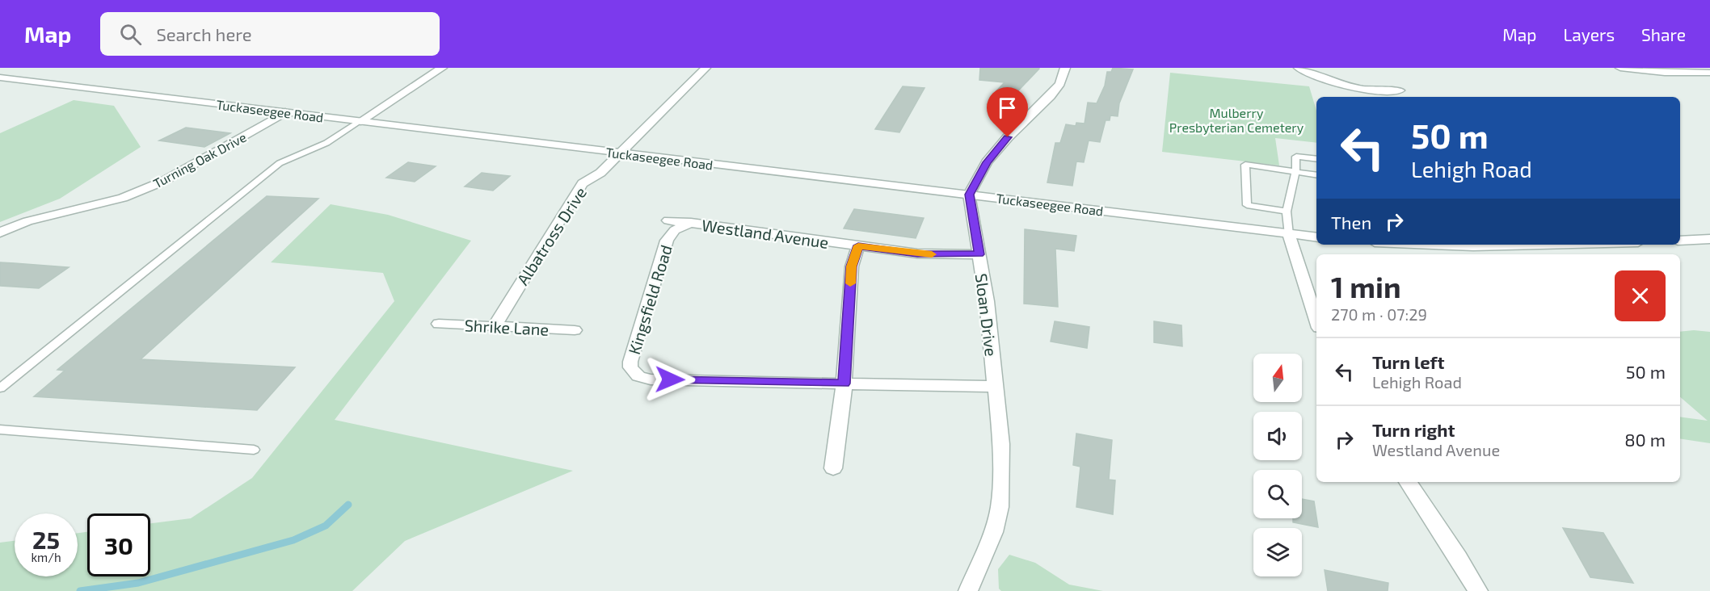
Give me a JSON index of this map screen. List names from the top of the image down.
{
  "streets": {
    "street": [
      "Tuckaseegee Road",
      "Turning Oak Drive",
      "Westland Avenue",
      "Albatross Drive",
      "Kingsfield Road",
      "Sloan Drive",
      "Shrike Lane"
    ]
  },
  "crossings": [
    ["Tuckaseegee Road", "Turning Oak Drive"],
    ["Tuckaseegee Road", "Albatross Drive"],
    ["Tuckaseegee Road", "Sloan Drive"],
    ["Westland Avenue", "Kingsfield Road"],
    ["Westland Avenue", "Sloan Drive"],
    ["Albatross Drive", "Shrike Lane"],
    ["Kingsfield Road", "Sloan Drive"]
  ],
  "parks": ["Mulberry Presbyterian Cemetery"],
  "north": "top",
  "page": {
    "header": "Map",
    "search": "Search here",
    "nav": ["Map", "Layers", "Share"],
    "turn": ["50 m", "Lehigh Road"],
    "then": "Then",
    "heading": ["1 min", "270 m · 07:29"],
    "list": [
      {
        "name": "Turn left",
        "note": "Lehigh Road",
        "value": "50 m"
      },
      {
        "name": "Turn right",
        "note": "Westland Avenue",
        "value": "80 m"
      }
    ],
    "speed": "25 km/h",
    "limit": "30"
  }
}
